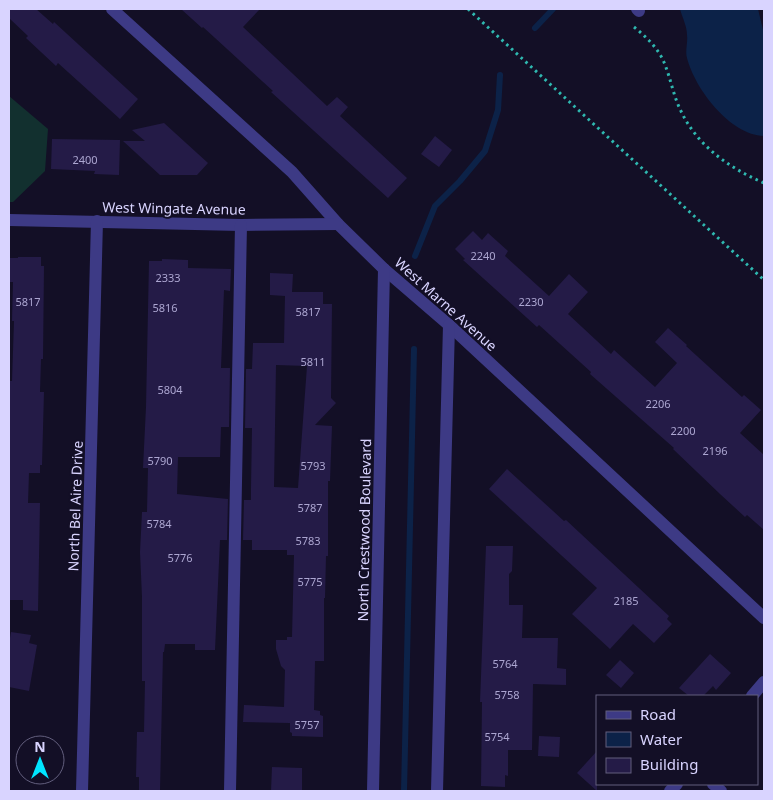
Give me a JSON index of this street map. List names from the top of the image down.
{
  "streets": {
    "street": [
      "West Wingate Avenue",
      "West Marne Avenue",
      "North Bel Aire Drive",
      "North Crestwood Boulevard"
    ]
  },
  "crossings": [
    ["West Wingate Avenue", "West Marne Avenue"],
    ["West Wingate Avenue", "North Bel Aire Drive"],
    ["West Marne Avenue", "North Crestwood Boulevard"]
  ],
  "house_numbers": [
    "2400",
    "2240",
    "2333",
    "5817",
    "2230",
    "5816",
    "5817",
    "5811",
    "5804",
    "2206",
    "2200",
    "2196",
    "5790",
    "5793",
    "5787",
    "5784",
    "5783",
    "5776",
    "5775",
    "2185",
    "5764",
    "5758",
    "5757",
    "5754"
  ],
  "legend": ["Road", "Water", "Building"],
  "north": "top"
}
